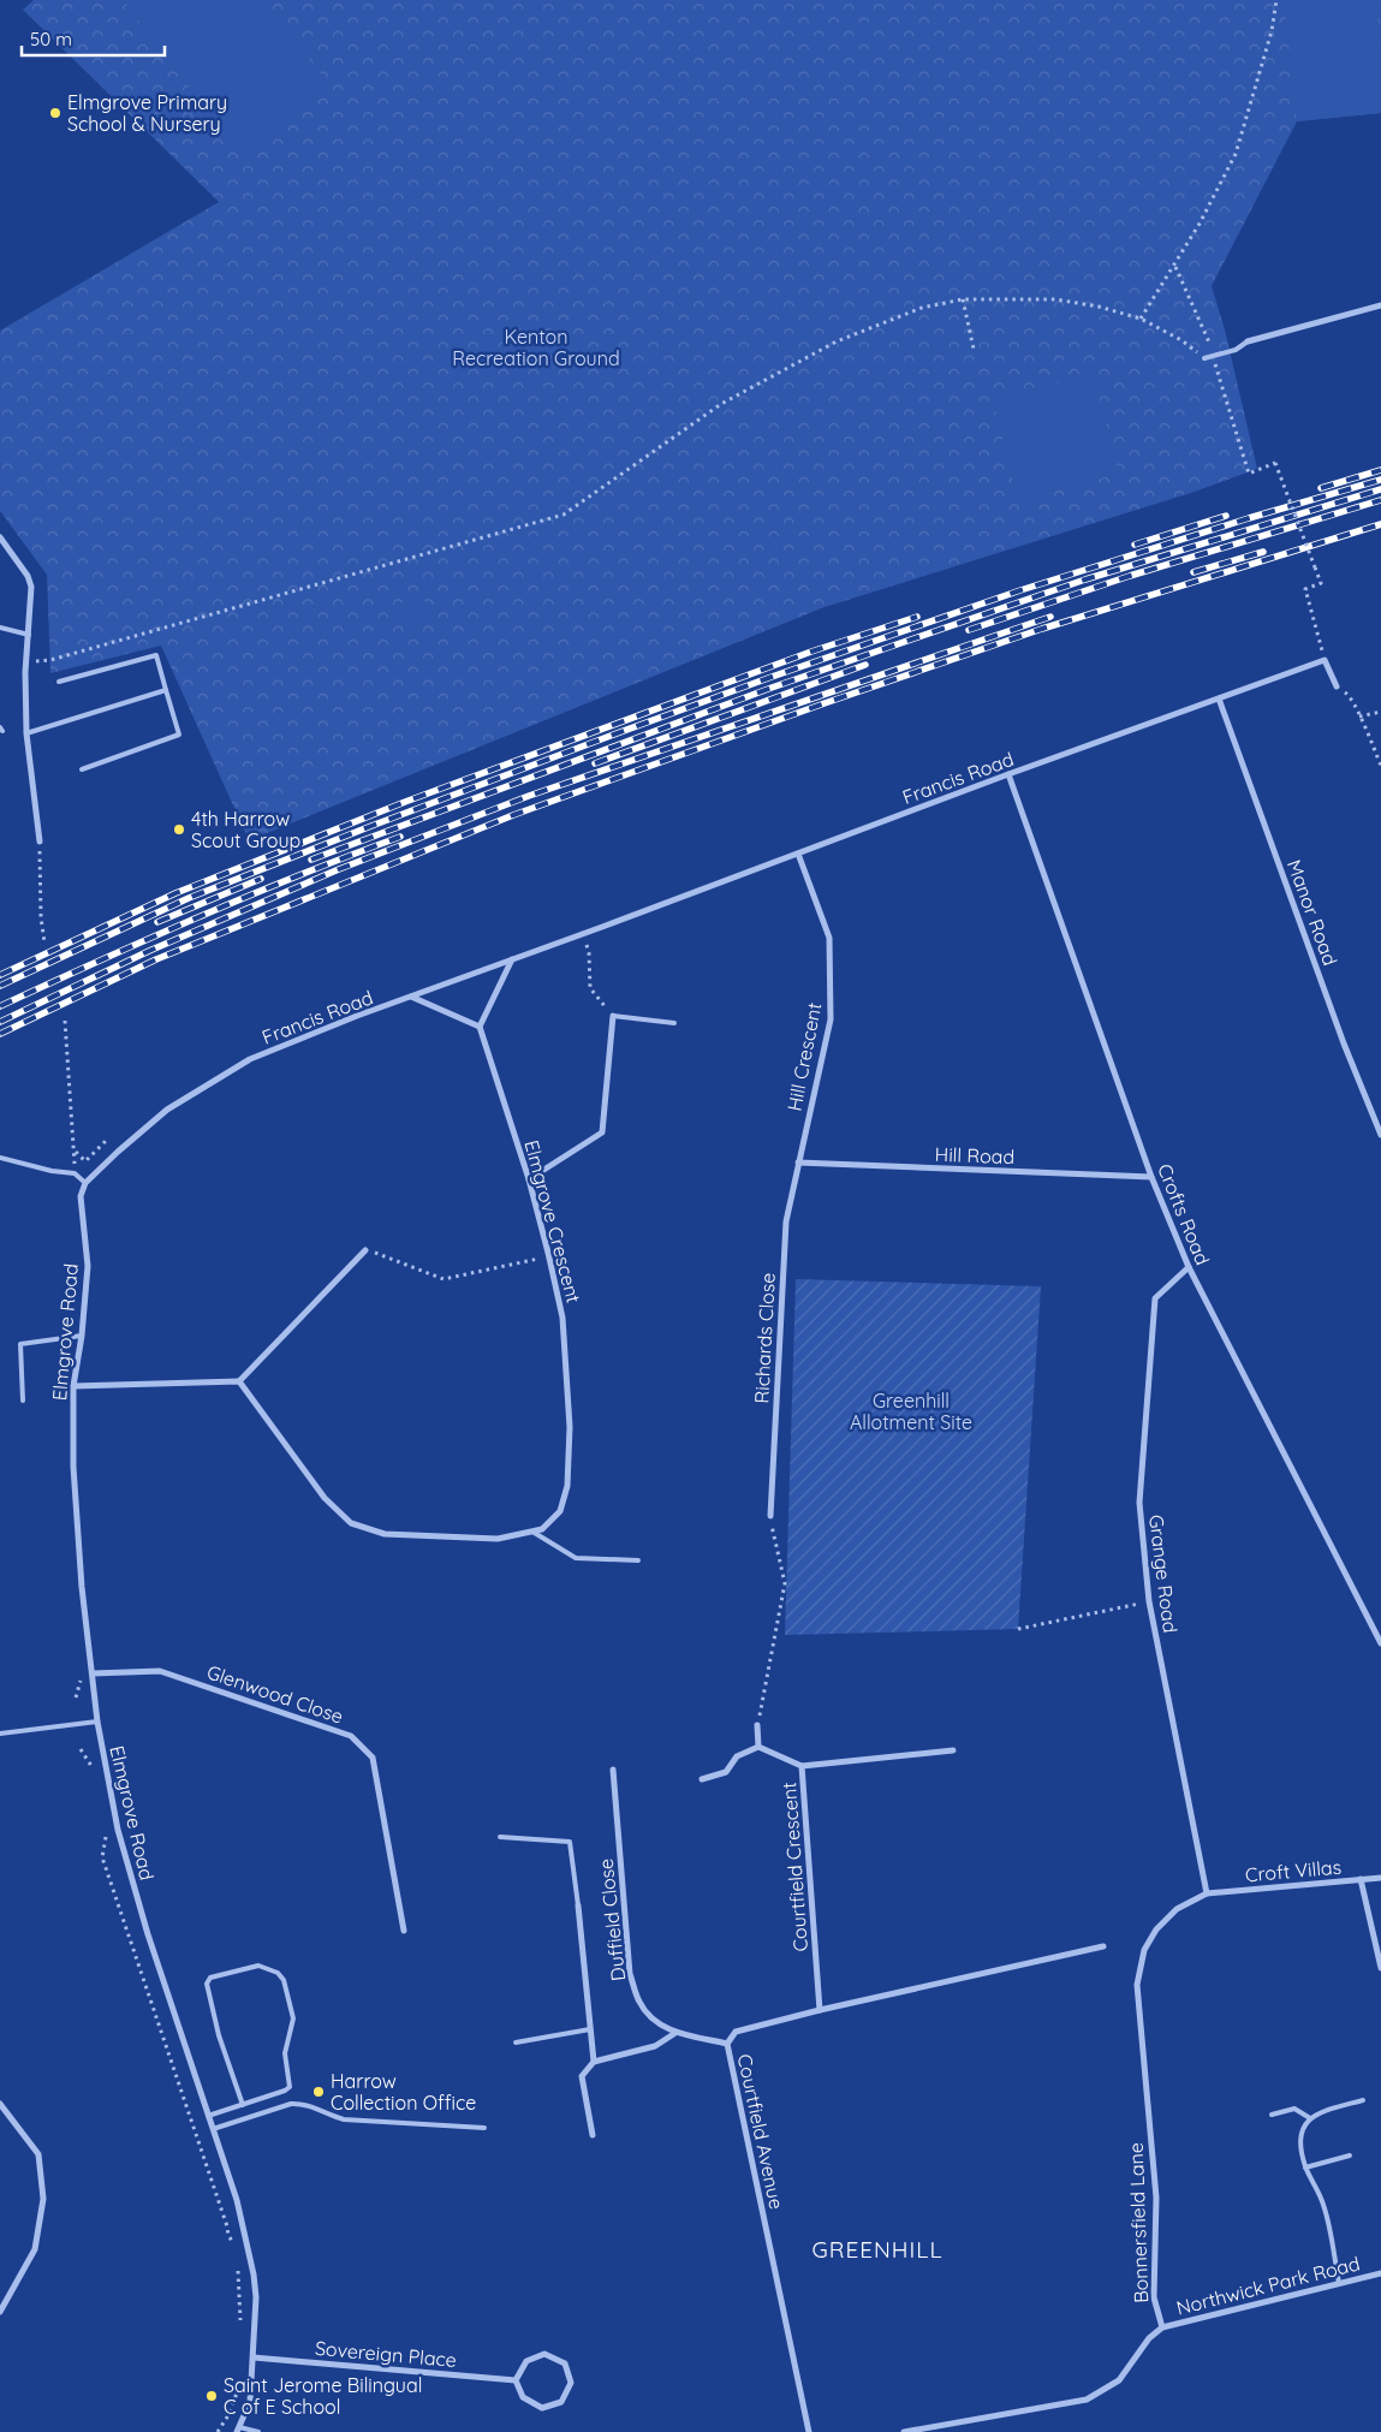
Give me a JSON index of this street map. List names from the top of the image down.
{
  "streets": {
    "street": [
      "Francis Road",
      "Manor Road",
      "Hill Crescent",
      "Hill Road",
      "Crofts Road",
      "Elmgrove Crescent",
      "Elmgrove Road",
      "Richards Close",
      "Grange Road",
      "Glenwood Close",
      "Courtfield Crescent",
      "Croft Villas",
      "Duffield Close",
      "Courtfield Avenue",
      "Bonnersfield Lane",
      "Northwick Park Road",
      "Sovereign Place"
    ]
  },
  "crossings": [
    ["Francis Road", "Manor Road"],
    ["Francis Road", "Hill Crescent"],
    ["Francis Road", "Crofts Road"],
    ["Francis Road", "Elmgrove Road"],
    ["Hill Crescent", "Hill Road"],
    ["Hill Crescent", "Richards Close"],
    ["Hill Road", "Crofts Road"],
    ["Hill Road", "Richards Close"],
    ["Crofts Road", "Grange Road"],
    ["Elmgrove Road", "Glenwood Close"],
    ["Elmgrove Road", "Sovereign Place"],
    ["Grange Road", "Croft Villas"],
    ["Grange Road", "Bonnersfield Lane"],
    ["Courtfield Crescent", "Courtfield Avenue"],
    ["Croft Villas", "Bonnersfield Lane"],
    ["Duffield Close", "Courtfield Avenue"],
    ["Bonnersfield Lane", "Northwick Park Road"]
  ],
  "districts": ["GREENHILL"],
  "parks": ["Kenton Recreation Ground", "Greenhill Allotment Site"],
  "places": [
    "Elmgrove Primary School & Nursery",
    "4th Harrow Scout Group",
    "Harrow Collection Office",
    "Saint Jerome Bilingual C of E School"
  ],
  "scale_bar": "50 m"
}
